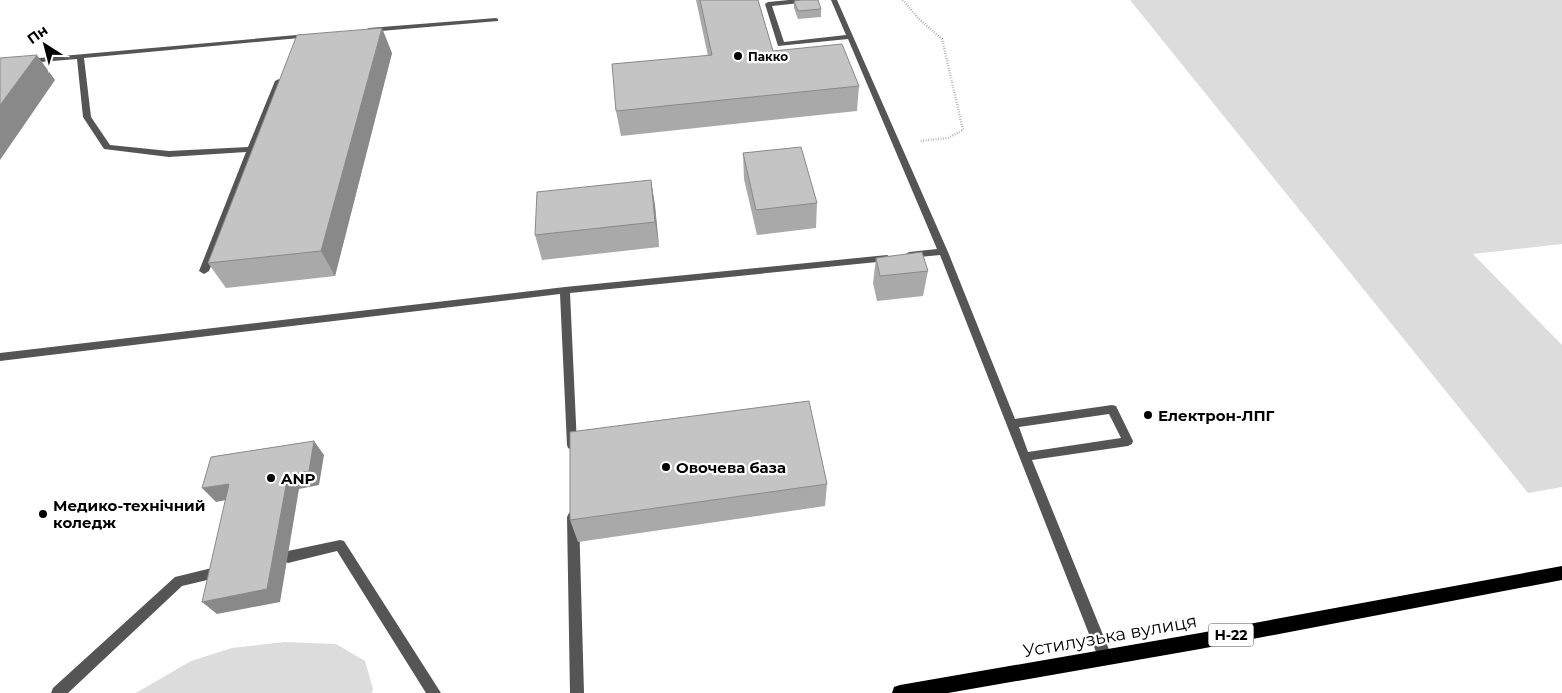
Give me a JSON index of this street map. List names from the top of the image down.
{
  "streets": {
    "main road": ["Н-22", "Устилузька вулиця"]
  },
  "places": [
    "Пакко",
    "Електрон-ЛПГ",
    "Овочева база",
    "ANP",
    "Медико-технічний коледж"
  ],
  "north": "top left"
}
